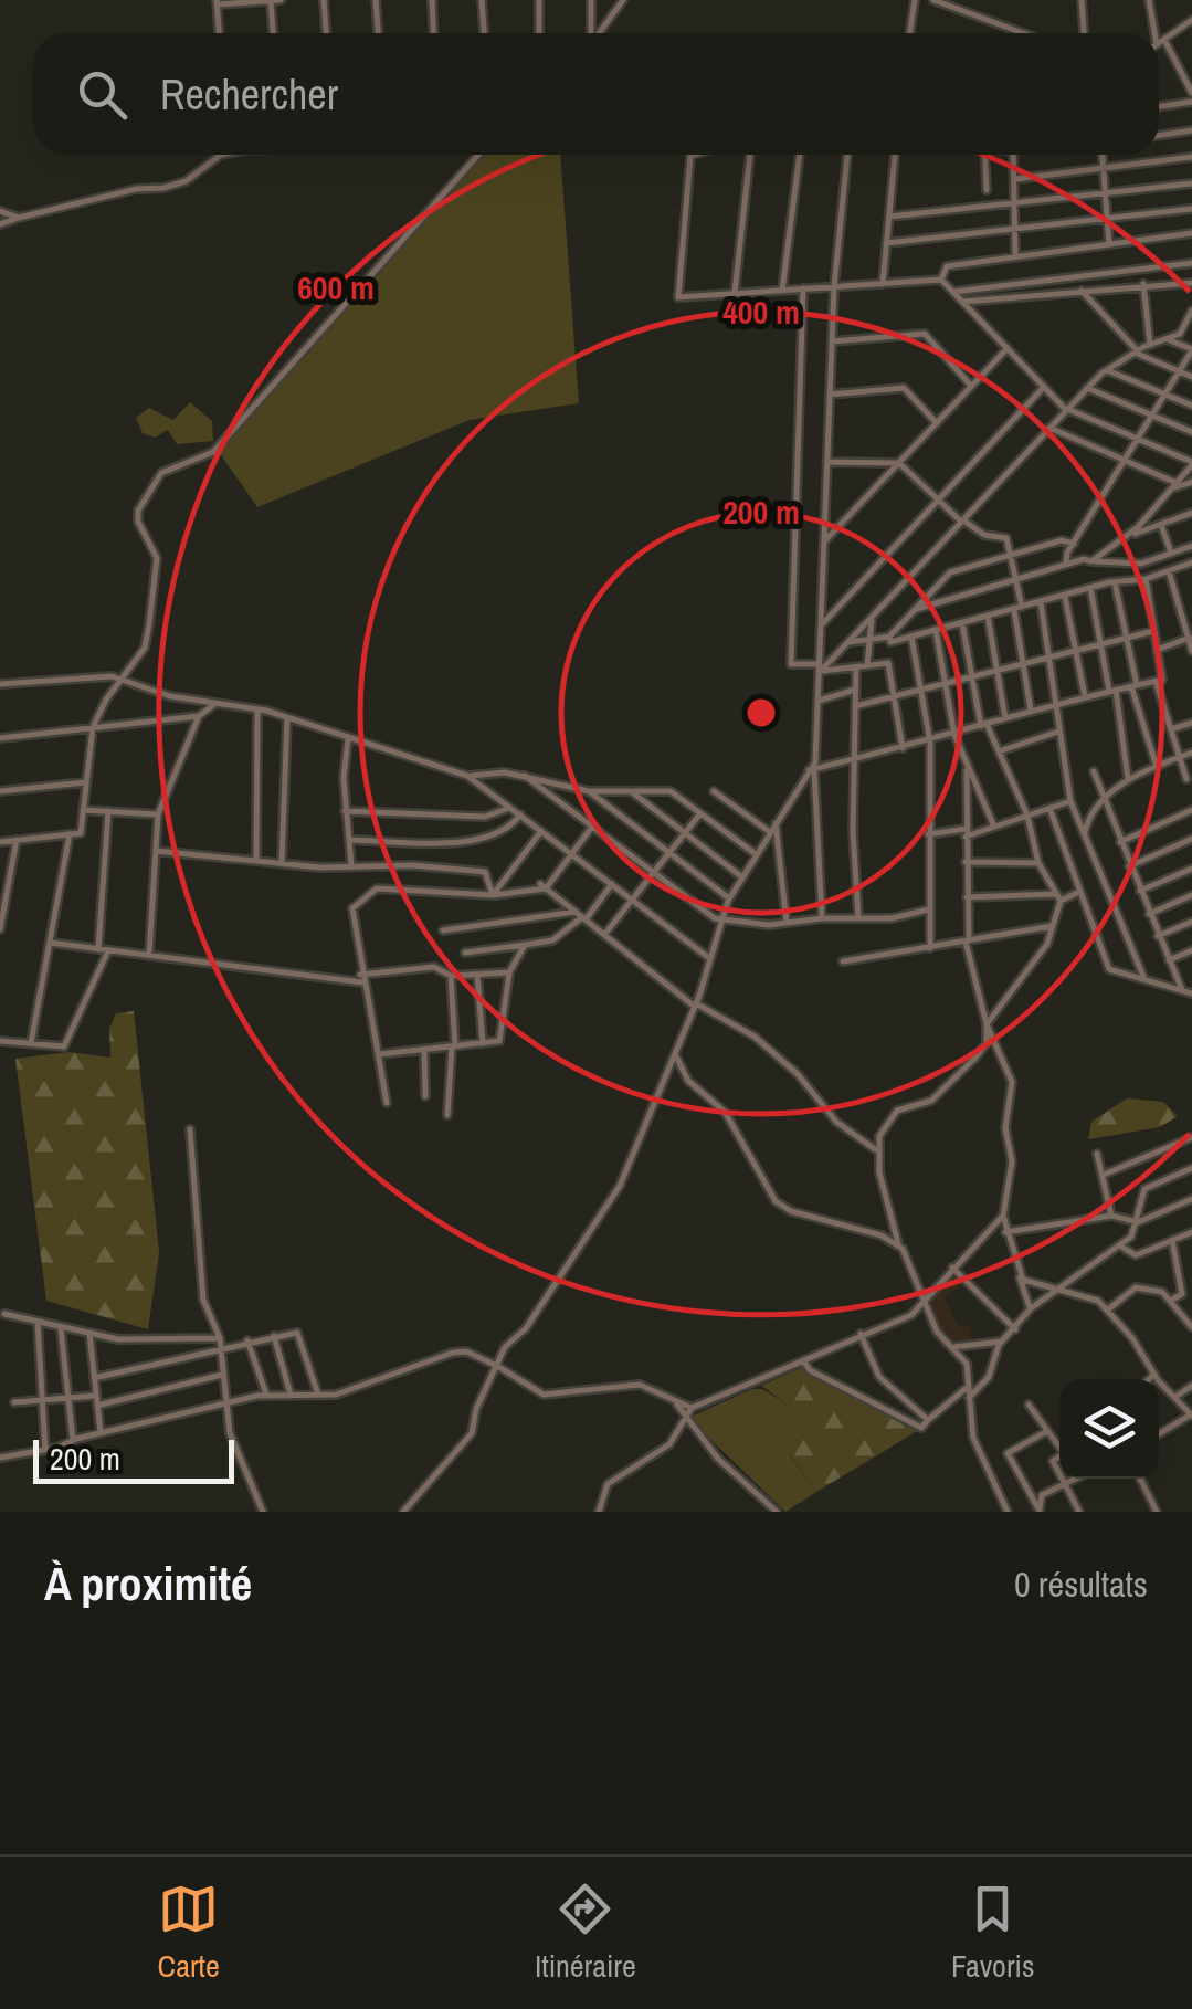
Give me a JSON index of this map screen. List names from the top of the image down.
{
  "scale_bar": "200 m",
  "page": {
    "search": "Rechercher",
    "scale": "200 m",
    "heading": ["À proximité", "0 résultats"],
    "nav": ["Carte", "Itinéraire", "Favoris"]
  },
  "rings": ["600 m", "400 m", "200 m"]
}
